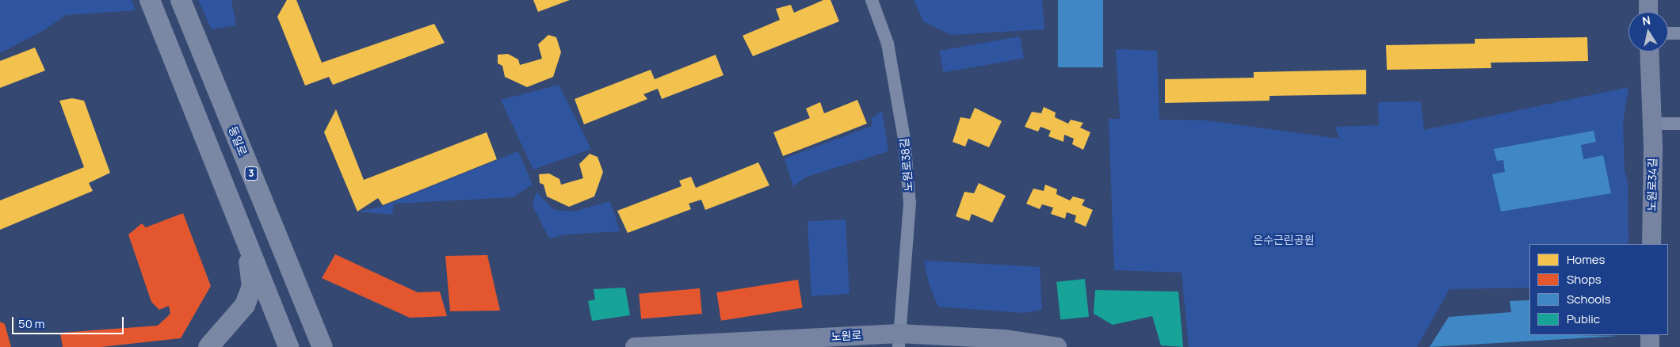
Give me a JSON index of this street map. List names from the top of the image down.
{
  "streets": {
    "main road": [
      "동일로",
      "3",
      "노원로34길",
      "노원로"
    ],
    "street": ["노원로38길"]
  },
  "crossings": [
    ["노원로38길", "노원로"]
  ],
  "parks": ["온수근린공원"],
  "legend": [
    "Homes",
    "Shops",
    "Schools",
    "Public"
  ],
  "scale_bar": "50 m",
  "north": "top"
}
